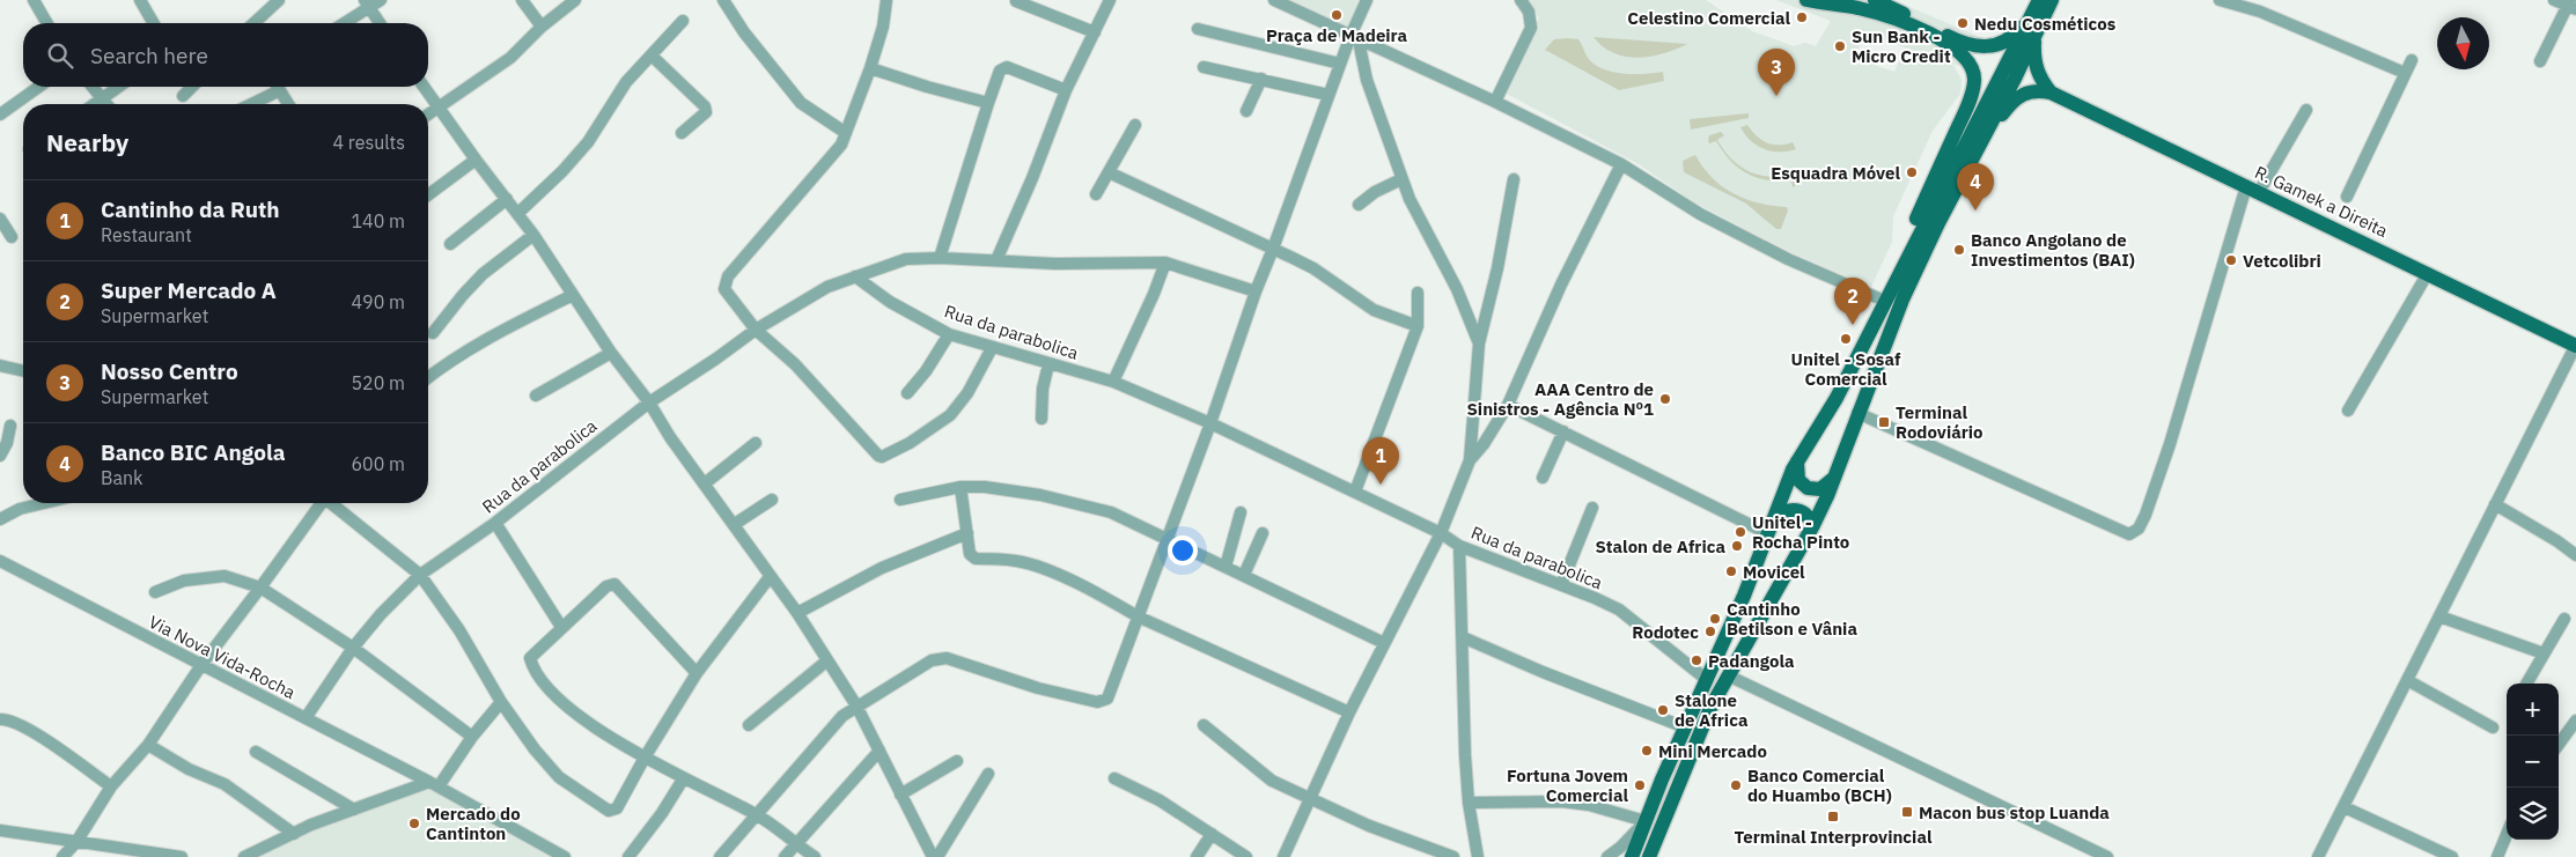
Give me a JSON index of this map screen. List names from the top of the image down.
{
  "streets": {
    "main road": ["R. Gamek a Direita"],
    "street": ["Rua da parabolica", "Via Nova Vida-Rocha"]
  },
  "crossings": [
    ["Rua da parabolica", "Via Nova Vida-Rocha"]
  ],
  "places": {
    "other": [
      "Praça de Madeira",
      "Celestino Comercial",
      "Nedu Cosméticos",
      "Sun Bank - Micro Credit",
      "Esquadra Móvel",
      "Banco Angolano de Investimentos (BAI)",
      "Vetcolibri",
      "Unitel - Sosaf Comercial",
      "AAA Centro de Sinistros - Agência Nº1",
      "Unitel - Rocha Pinto",
      "Stalon de Africa",
      "Movicel",
      "Cantinho Betilson e Vânia",
      "Rodotec",
      "Padangola",
      "Stalone de Africa",
      "Mini Mercado",
      "Fortuna Jovem Comercial",
      "Banco Comercial do Huambo (BCH)",
      "Mercado do Cantinton"
    ],
    "transit": ["Terminal Rodoviário", "Macon bus stop Luanda", "Terminal Interprovincial"]
  },
  "north": "bottom",
  "page": {
    "search": "Search here",
    "pins": [
      "3",
      "4",
      "2",
      "1"
    ],
    "heading": ["Nearby", "4 results"],
    "list": [
      {
        "mark": "1",
        "name": "Cantinho da Ruth",
        "note": "Restaurant",
        "value": "140 m"
      },
      {
        "mark": "2",
        "name": "Super Mercado A",
        "note": "Supermarket",
        "value": "490 m"
      },
      {
        "mark": "3",
        "name": "Nosso Centro",
        "note": "Supermarket",
        "value": "520 m"
      },
      {
        "mark": "4",
        "name": "Banco BIC Angola",
        "note": "Bank",
        "value": "600 m"
      }
    ],
    "map_buttons": ["+", "−"]
  }
}
